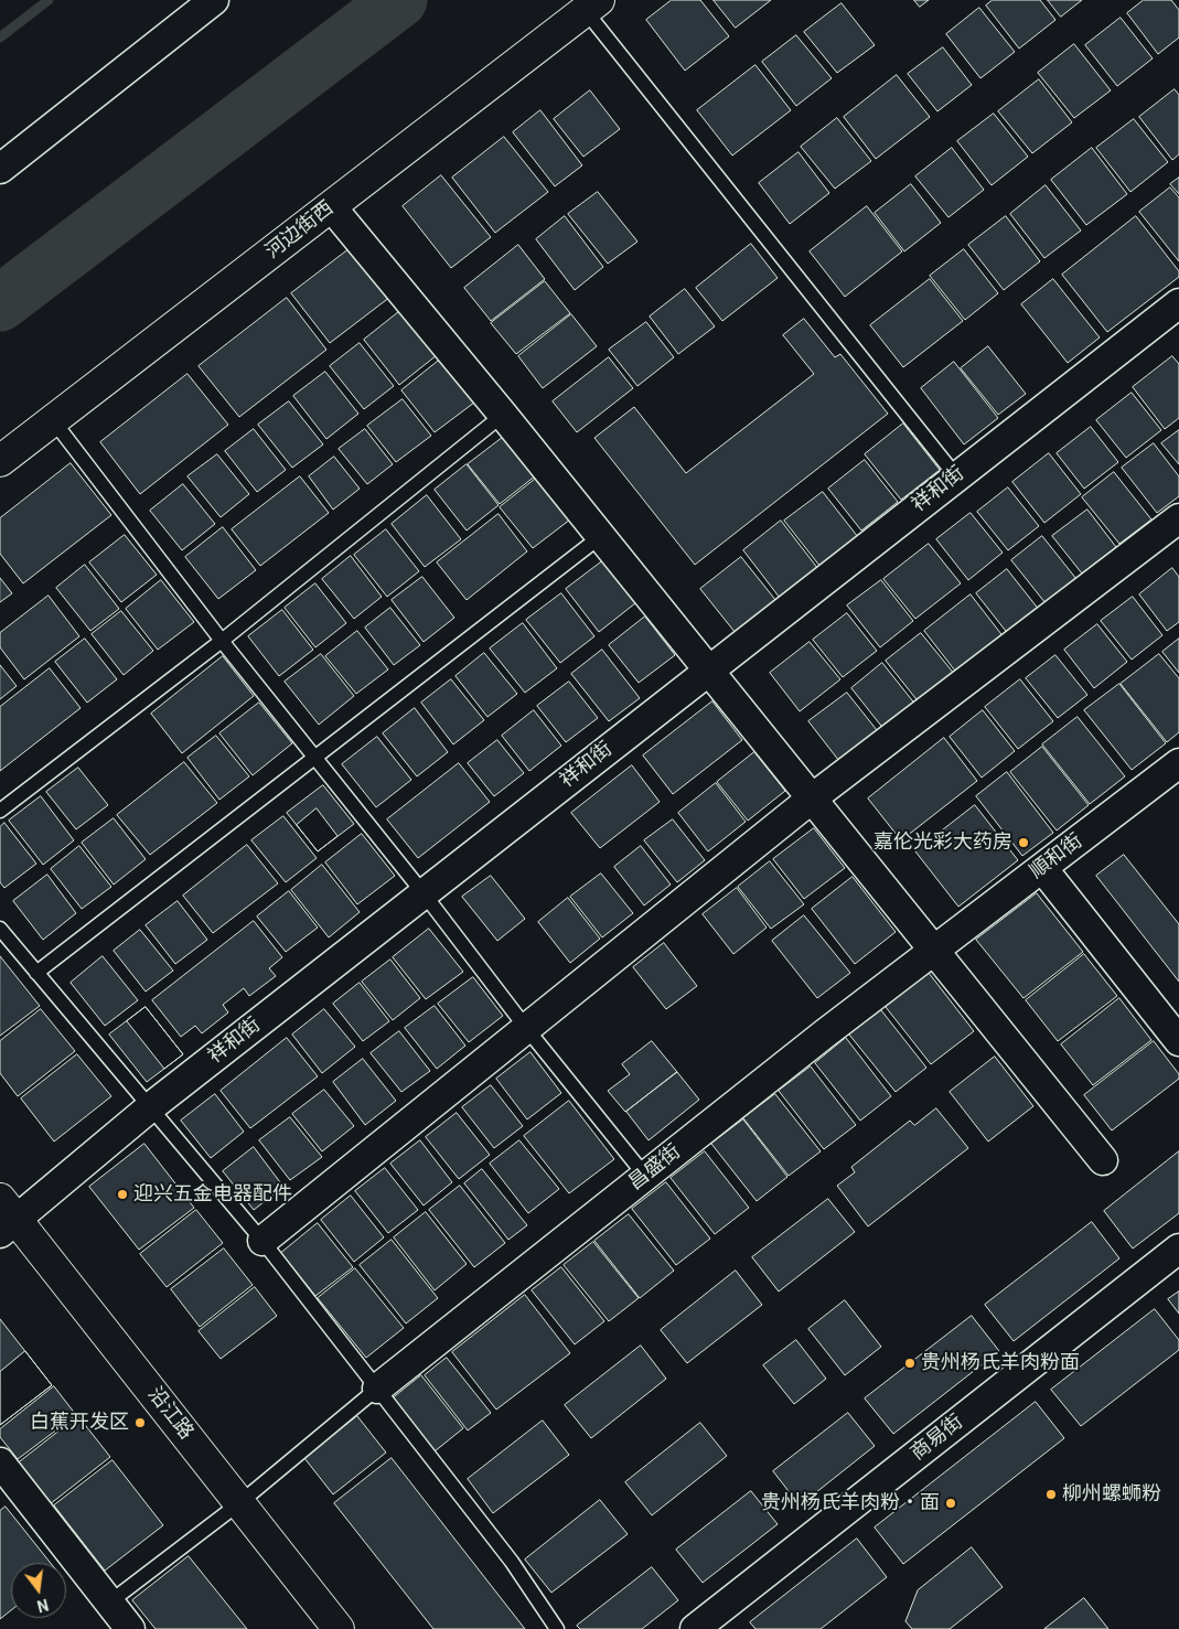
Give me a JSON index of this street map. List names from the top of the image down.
{
  "streets": {
    "street": [
      "河边街西",
      "祥和街",
      "順和街",
      "昌盛街",
      "沿江路",
      "商易街"
    ]
  },
  "crossings": [
    ["祥和街", "沿江路"],
    ["順和街", "昌盛街"]
  ],
  "places": [
    "嘉伦光彩大药房",
    "迎兴五金电器配件",
    "贵州杨氏羊肉粉面",
    "白蕉开发区",
    "柳州螺蛳粉",
    "贵州杨氏羊肉粉・面"
  ],
  "north": "bottom"
}
